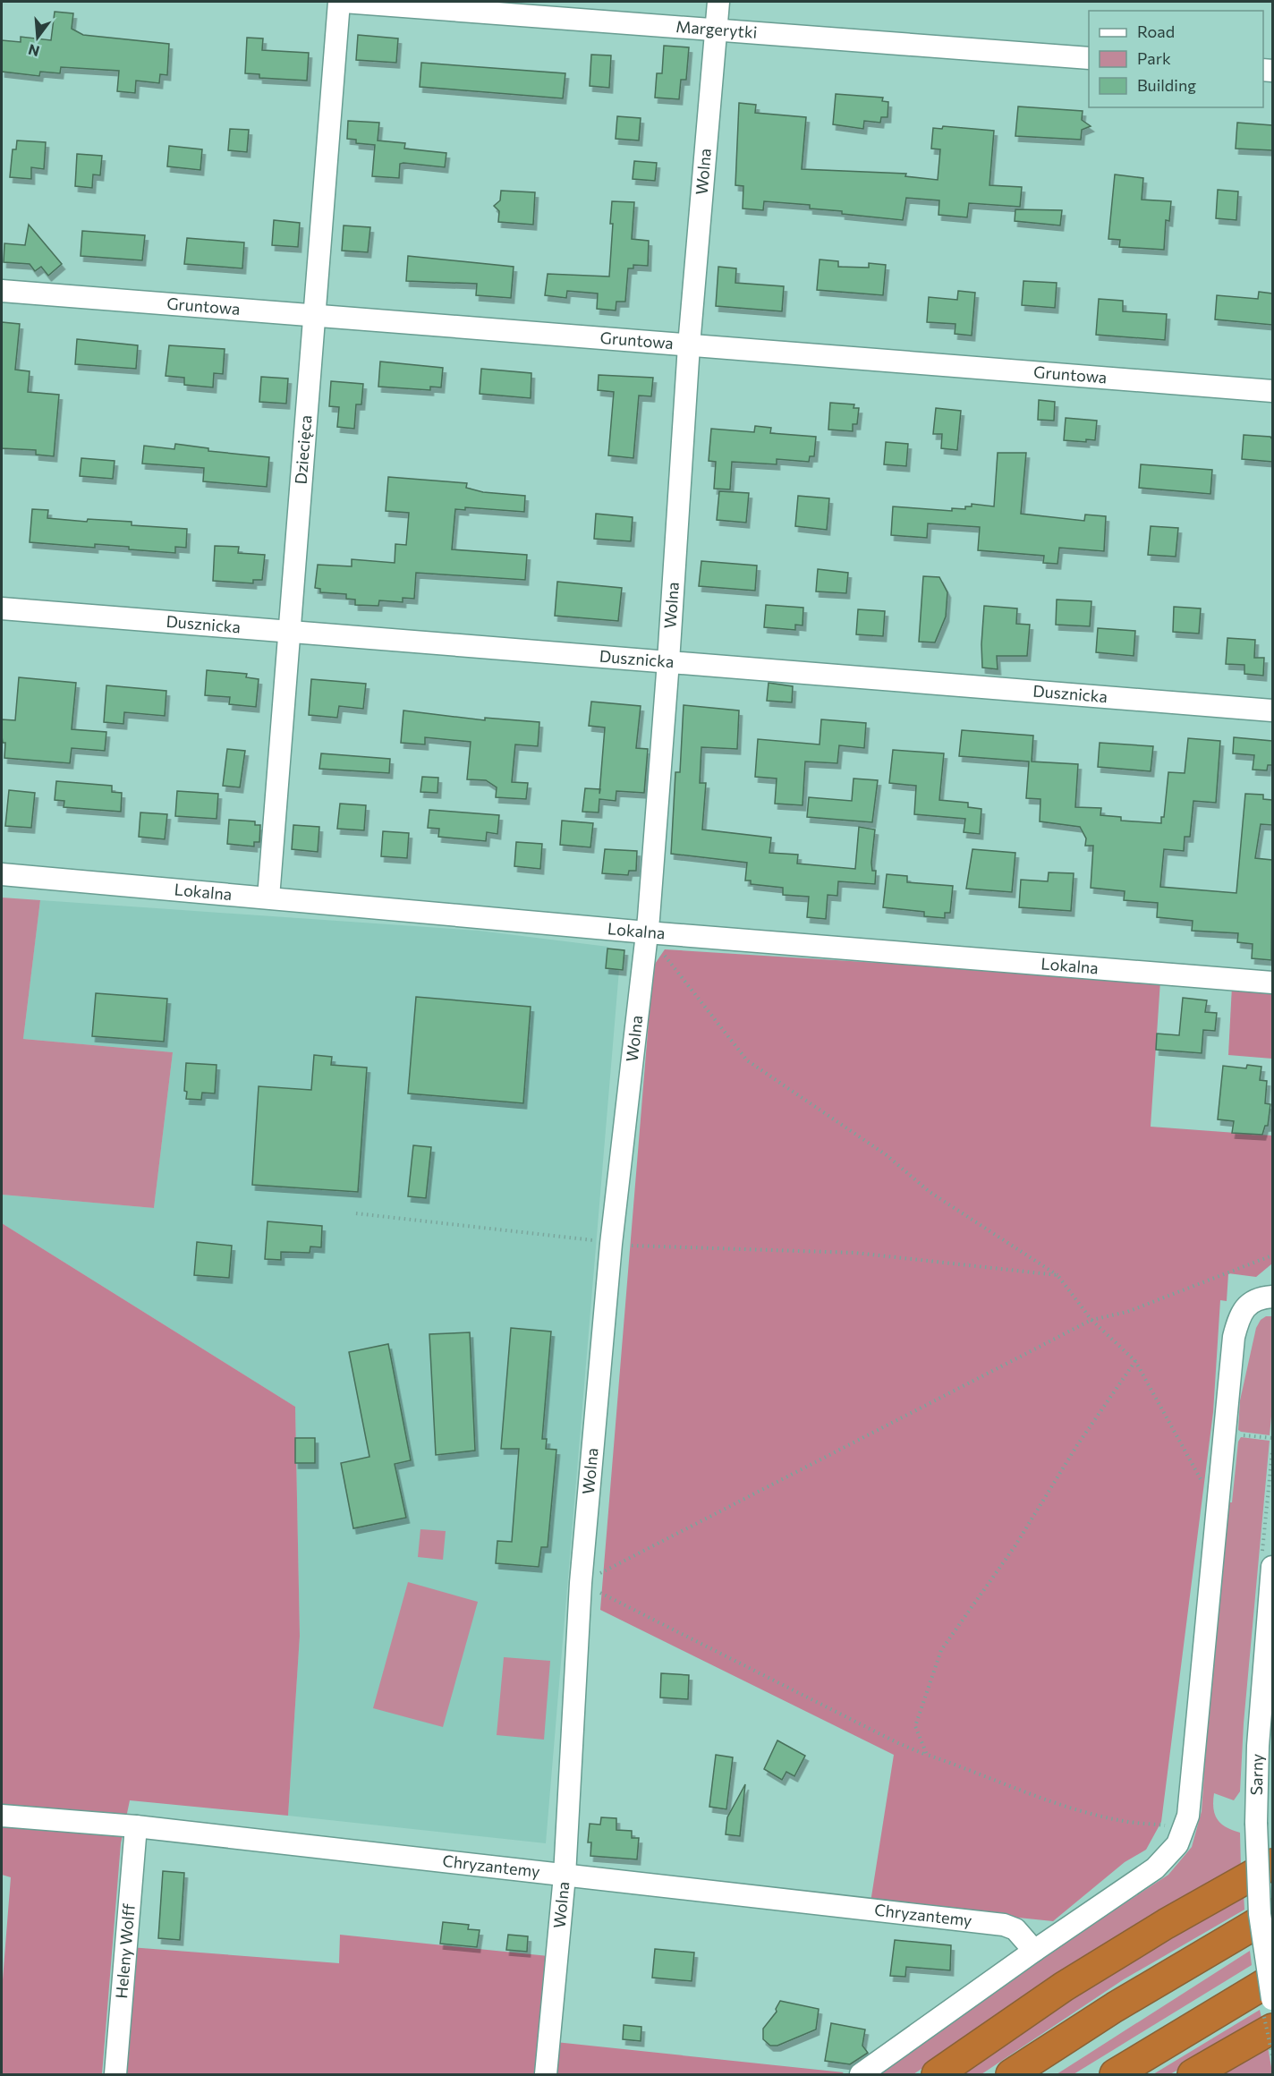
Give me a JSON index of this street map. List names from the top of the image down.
{
  "streets": {
    "street": [
      "Margerytki",
      "Wolna",
      "Gruntowa",
      "Dziecięca",
      "Dusznicka",
      "Lokalna",
      "Sarny",
      "Chryzantemy",
      "Heleny Wolff"
    ]
  },
  "crossings": [
    ["Margerytki", "Wolna"],
    ["Wolna", "Gruntowa"],
    ["Wolna", "Dusznicka"],
    ["Wolna", "Lokalna"],
    ["Wolna", "Chryzantemy"],
    ["Gruntowa", "Dziecięca"],
    ["Dziecięca", "Dusznicka"],
    ["Dziecięca", "Lokalna"],
    ["Chryzantemy", "Heleny Wolff"]
  ],
  "legend": ["Road", "Park", "Building"],
  "north": "bottom"
}
